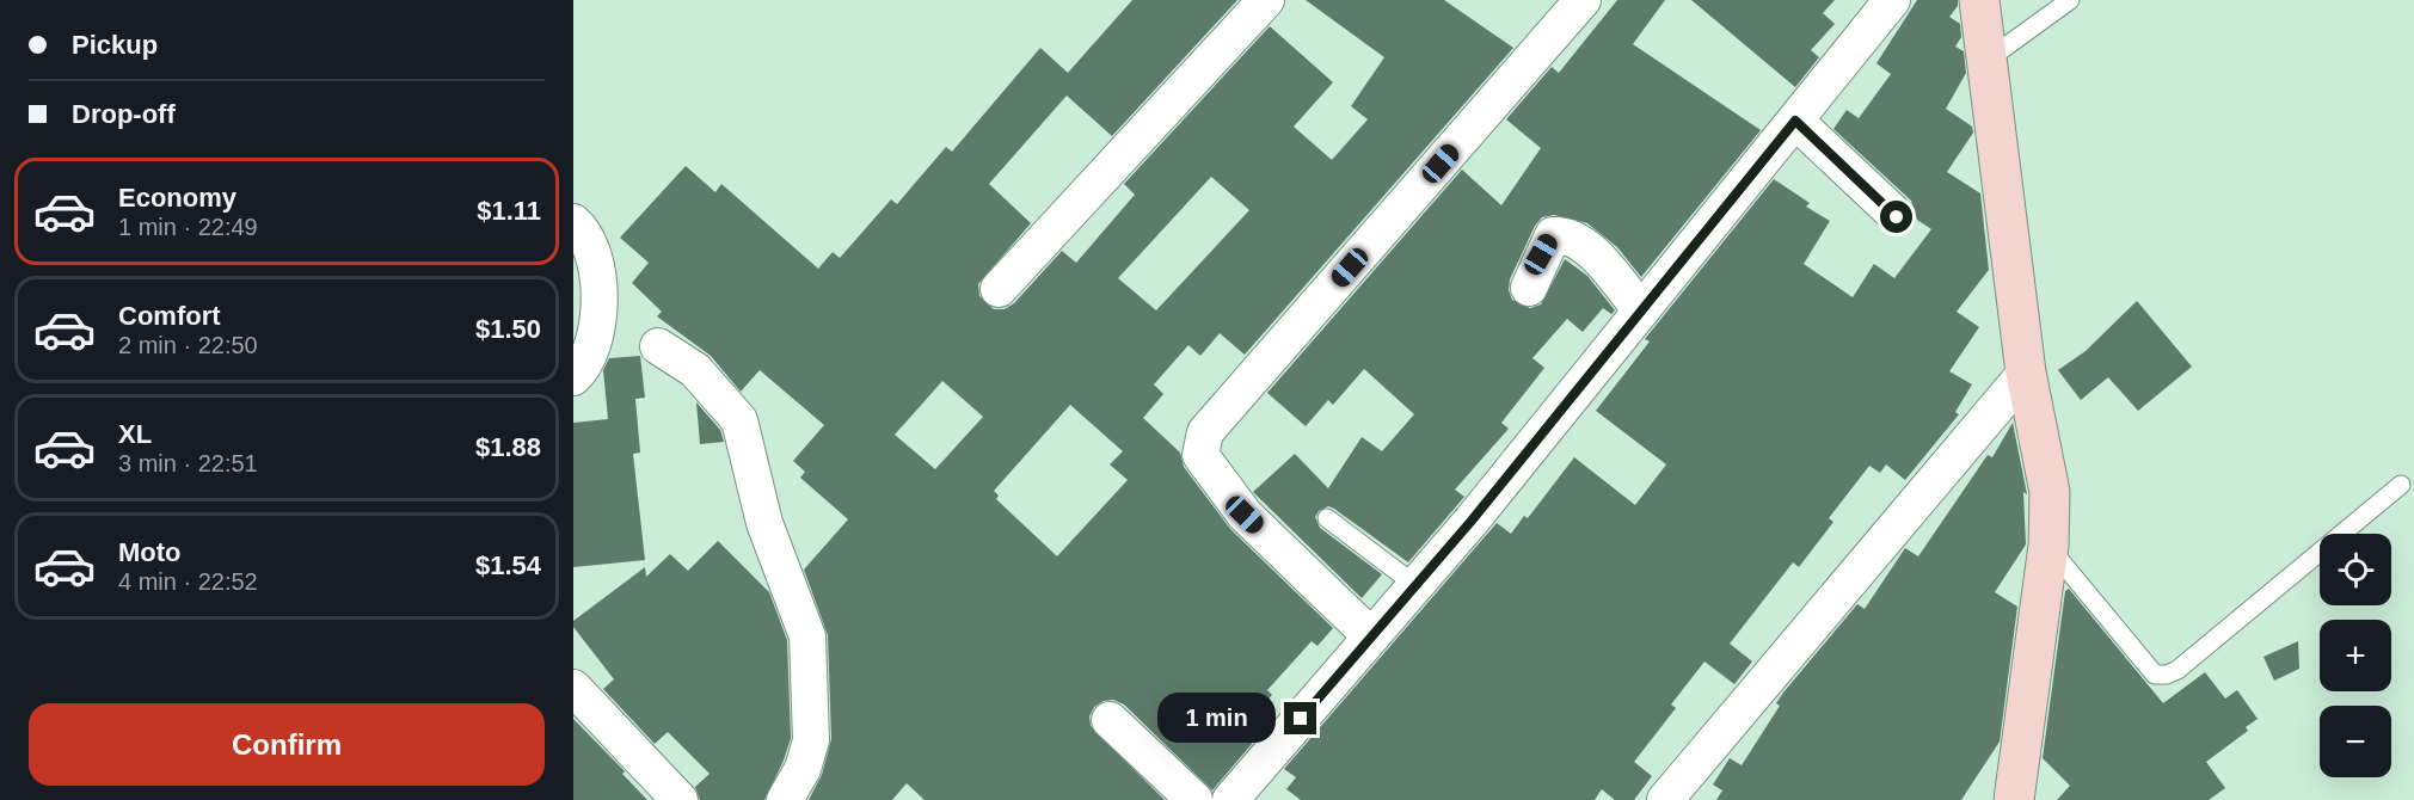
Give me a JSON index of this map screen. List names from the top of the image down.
{
  "page": {
    "banner": ["Pickup", "Drop-off"],
    "list": [
      {
        "name": "Economy",
        "note": "1 min · 22:49",
        "value": "$1.11"
      },
      {
        "name": "Comfort",
        "note": "2 min · 22:50",
        "value": "$1.50"
      },
      {
        "name": "XL",
        "note": "3 min · 22:51",
        "value": "$1.88"
      },
      {
        "name": "Moto",
        "note": "4 min · 22:52",
        "value": "$1.54"
      }
    ],
    "map_buttons": ["+", "−"],
    "buttons": "Confirm",
    "bubble": "1 min"
  }
}
